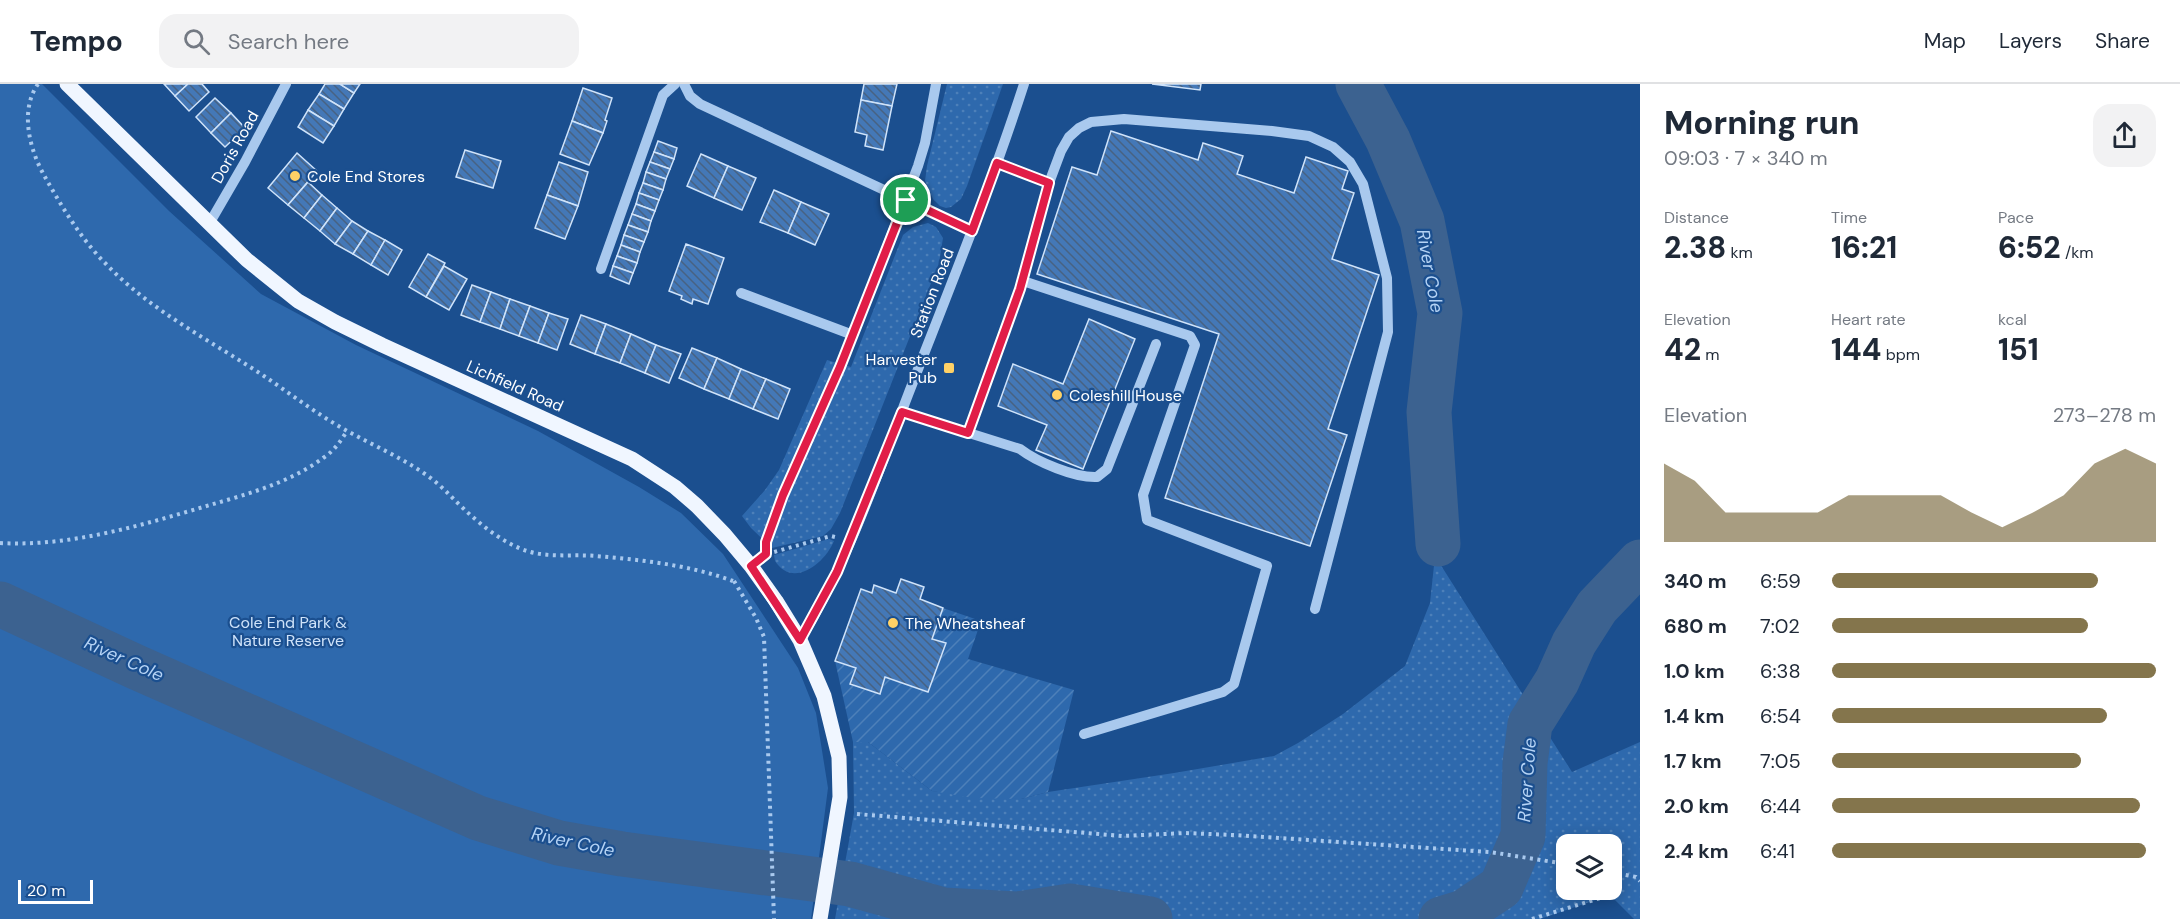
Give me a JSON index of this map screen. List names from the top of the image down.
{
  "streets": {
    "main road": ["Lichfield Road"],
    "street": ["Doris Road", "Station Road"]
  },
  "crossings": [
    ["Doris Road", "Lichfield Road"],
    ["Station Road", "Lichfield Road"]
  ],
  "water": ["River Cole"],
  "parks": ["Cole End Park & Nature Reserve"],
  "places": {
    "other": ["Cole End Stores", "Coleshill House", "The Wheatsheaf"],
    "transit": ["Harvester Pub"]
  },
  "scale_bar": "20 m",
  "page": {
    "header": "Tempo",
    "search": "Search here",
    "nav": ["Map", "Layers", "Share"],
    "heading": ["Morning run", "09:03 · 7 × 340 m"],
    "stats": [
      ["Distance", "2.38 km"],
      ["Time", "16:21"],
      ["Pace", "6:52 /km"],
      ["Elevation", "42 m"],
      ["Heart rate", "144 bpm"],
      ["kcal", "151"]
    ],
    "chart": ["Elevation", "273–278 m"],
    "list": [
      {
        "name": "340 m",
        "note": "6:59"
      },
      {
        "name": "680 m",
        "note": "7:02"
      },
      {
        "name": "1.0 km",
        "note": "6:38"
      },
      {
        "name": "1.4 km",
        "note": "6:54"
      },
      {
        "name": "1.7 km",
        "note": "7:05"
      },
      {
        "name": "2.0 km",
        "note": "6:44"
      },
      {
        "name": "2.4 km",
        "note": "6:41"
      }
    ],
    "scale": "20 m"
  }
}
